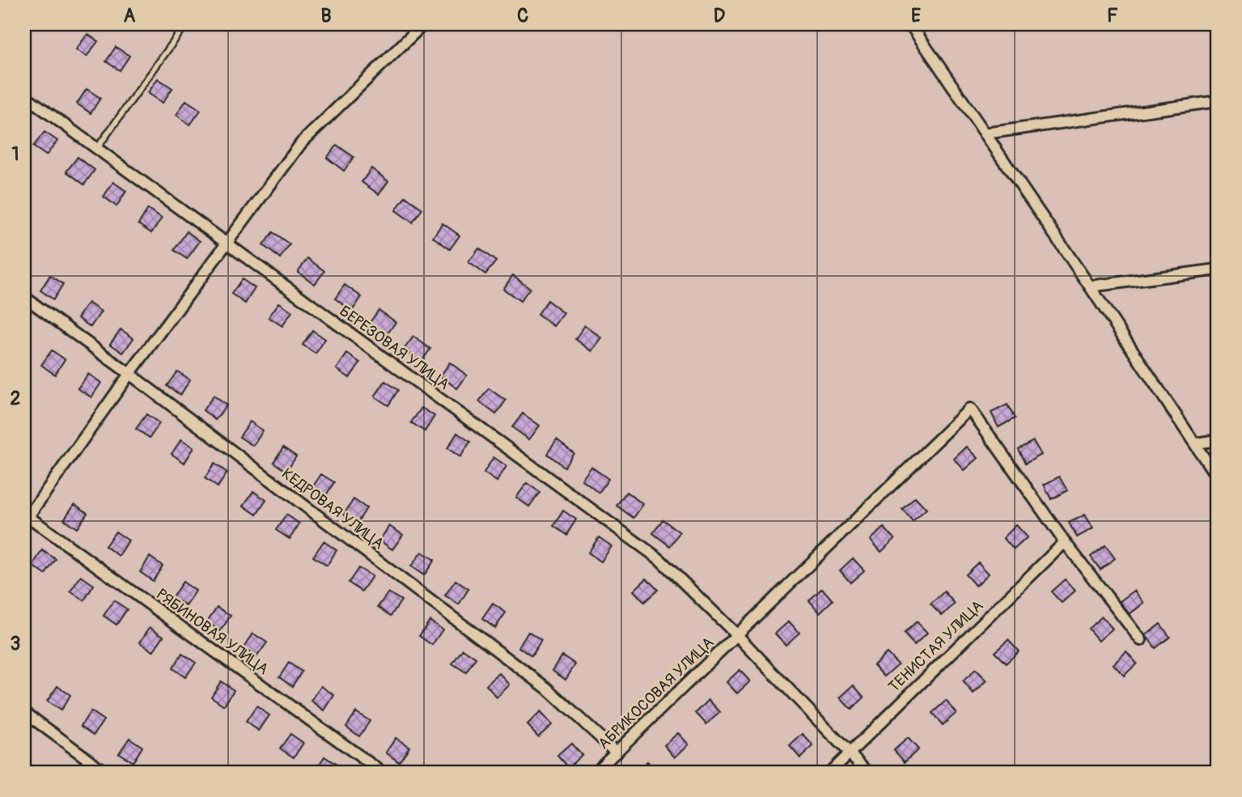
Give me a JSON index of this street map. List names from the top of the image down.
{
  "streets": {
    "street": [
      "БЕРЕЗОВАЯ УЛИЦА",
      "КЕДРОВАЯ УЛИЦА",
      "РЯБИНОВАЯ УЛИЦА",
      "ТЕНИСТАЯ УЛИЦА",
      "АБРИКОСОВАЯ УЛИЦА"
    ]
  },
  "crossings": [
    ["БЕРЕЗОВАЯ УЛИЦА", "ТЕНИСТАЯ УЛИЦА"],
    ["БЕРЕЗОВАЯ УЛИЦА", "АБРИКОСОВАЯ УЛИЦА"],
    ["КЕДРОВАЯ УЛИЦА", "АБРИКОСОВАЯ УЛИЦА"],
    ["ТЕНИСТАЯ УЛИЦА", "АБРИКОСОВАЯ УЛИЦА"]
  ],
  "grid": {
    "columns": [
      "A",
      "B",
      "C",
      "D",
      "E",
      "F"
    ],
    "rows": ["1", "2", "3"]
  }
}
